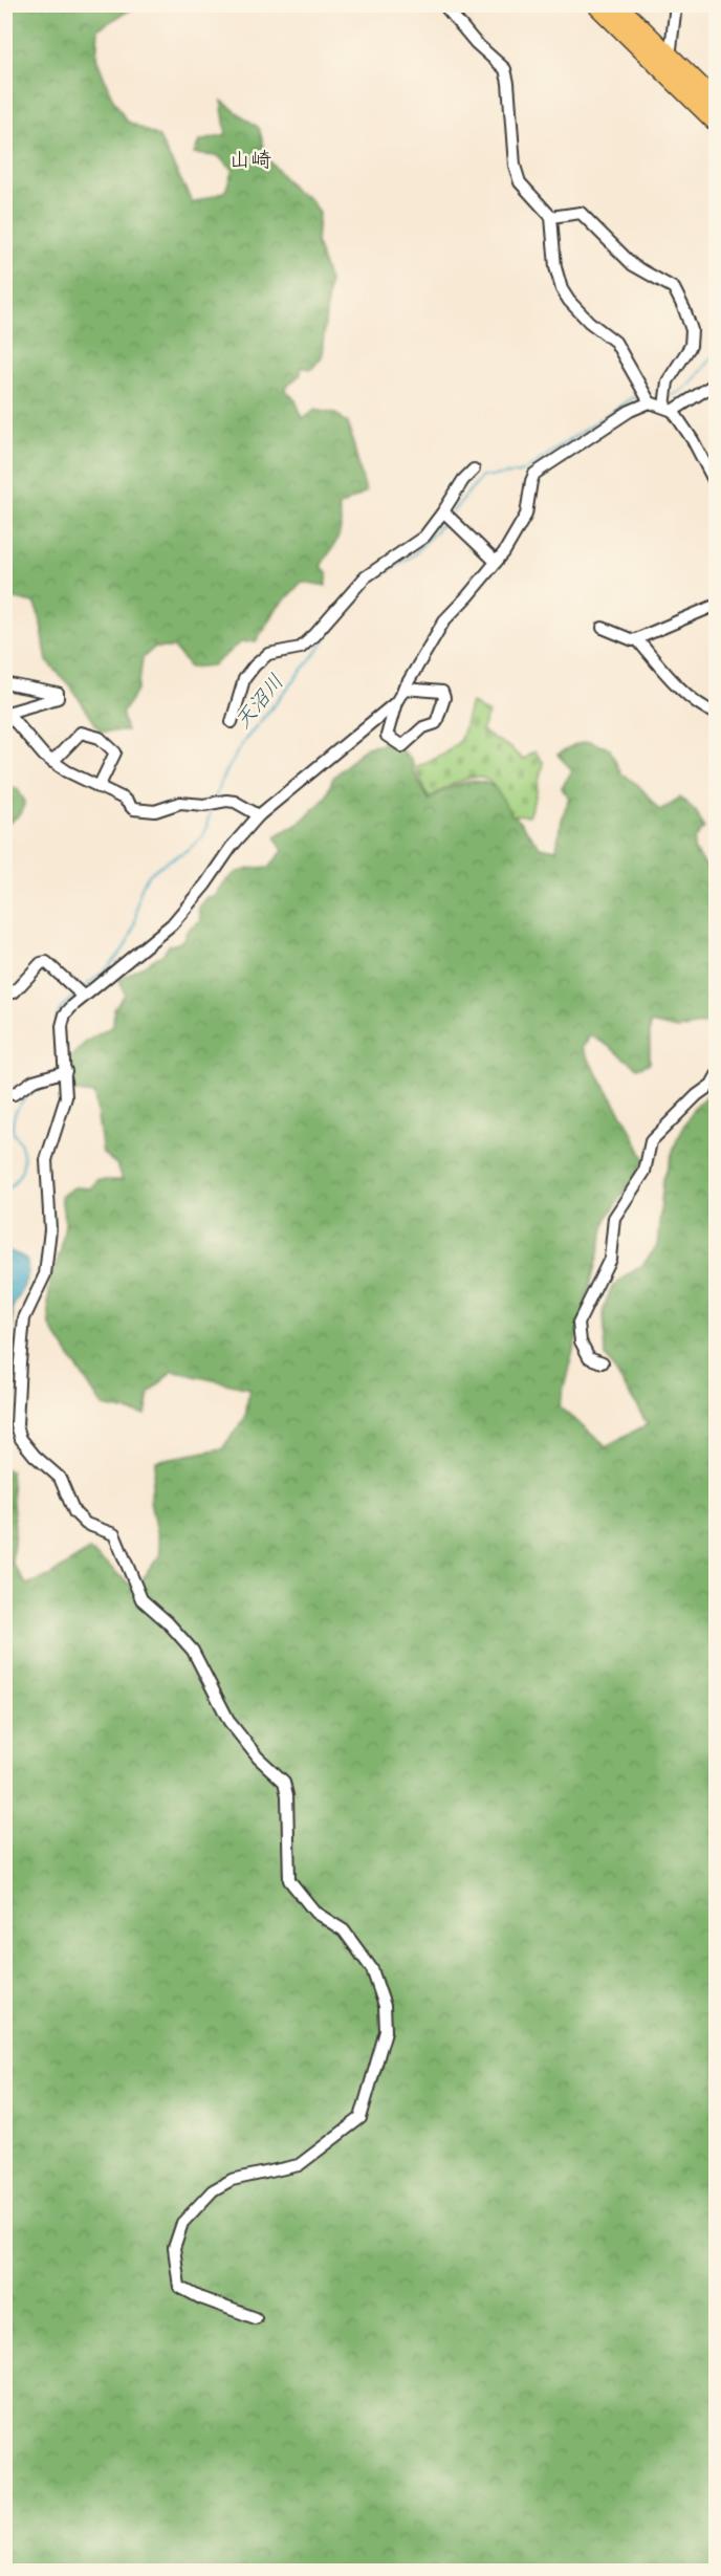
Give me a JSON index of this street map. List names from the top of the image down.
{
  "districts": ["山崎"],
  "water": ["天沼川"]
}
